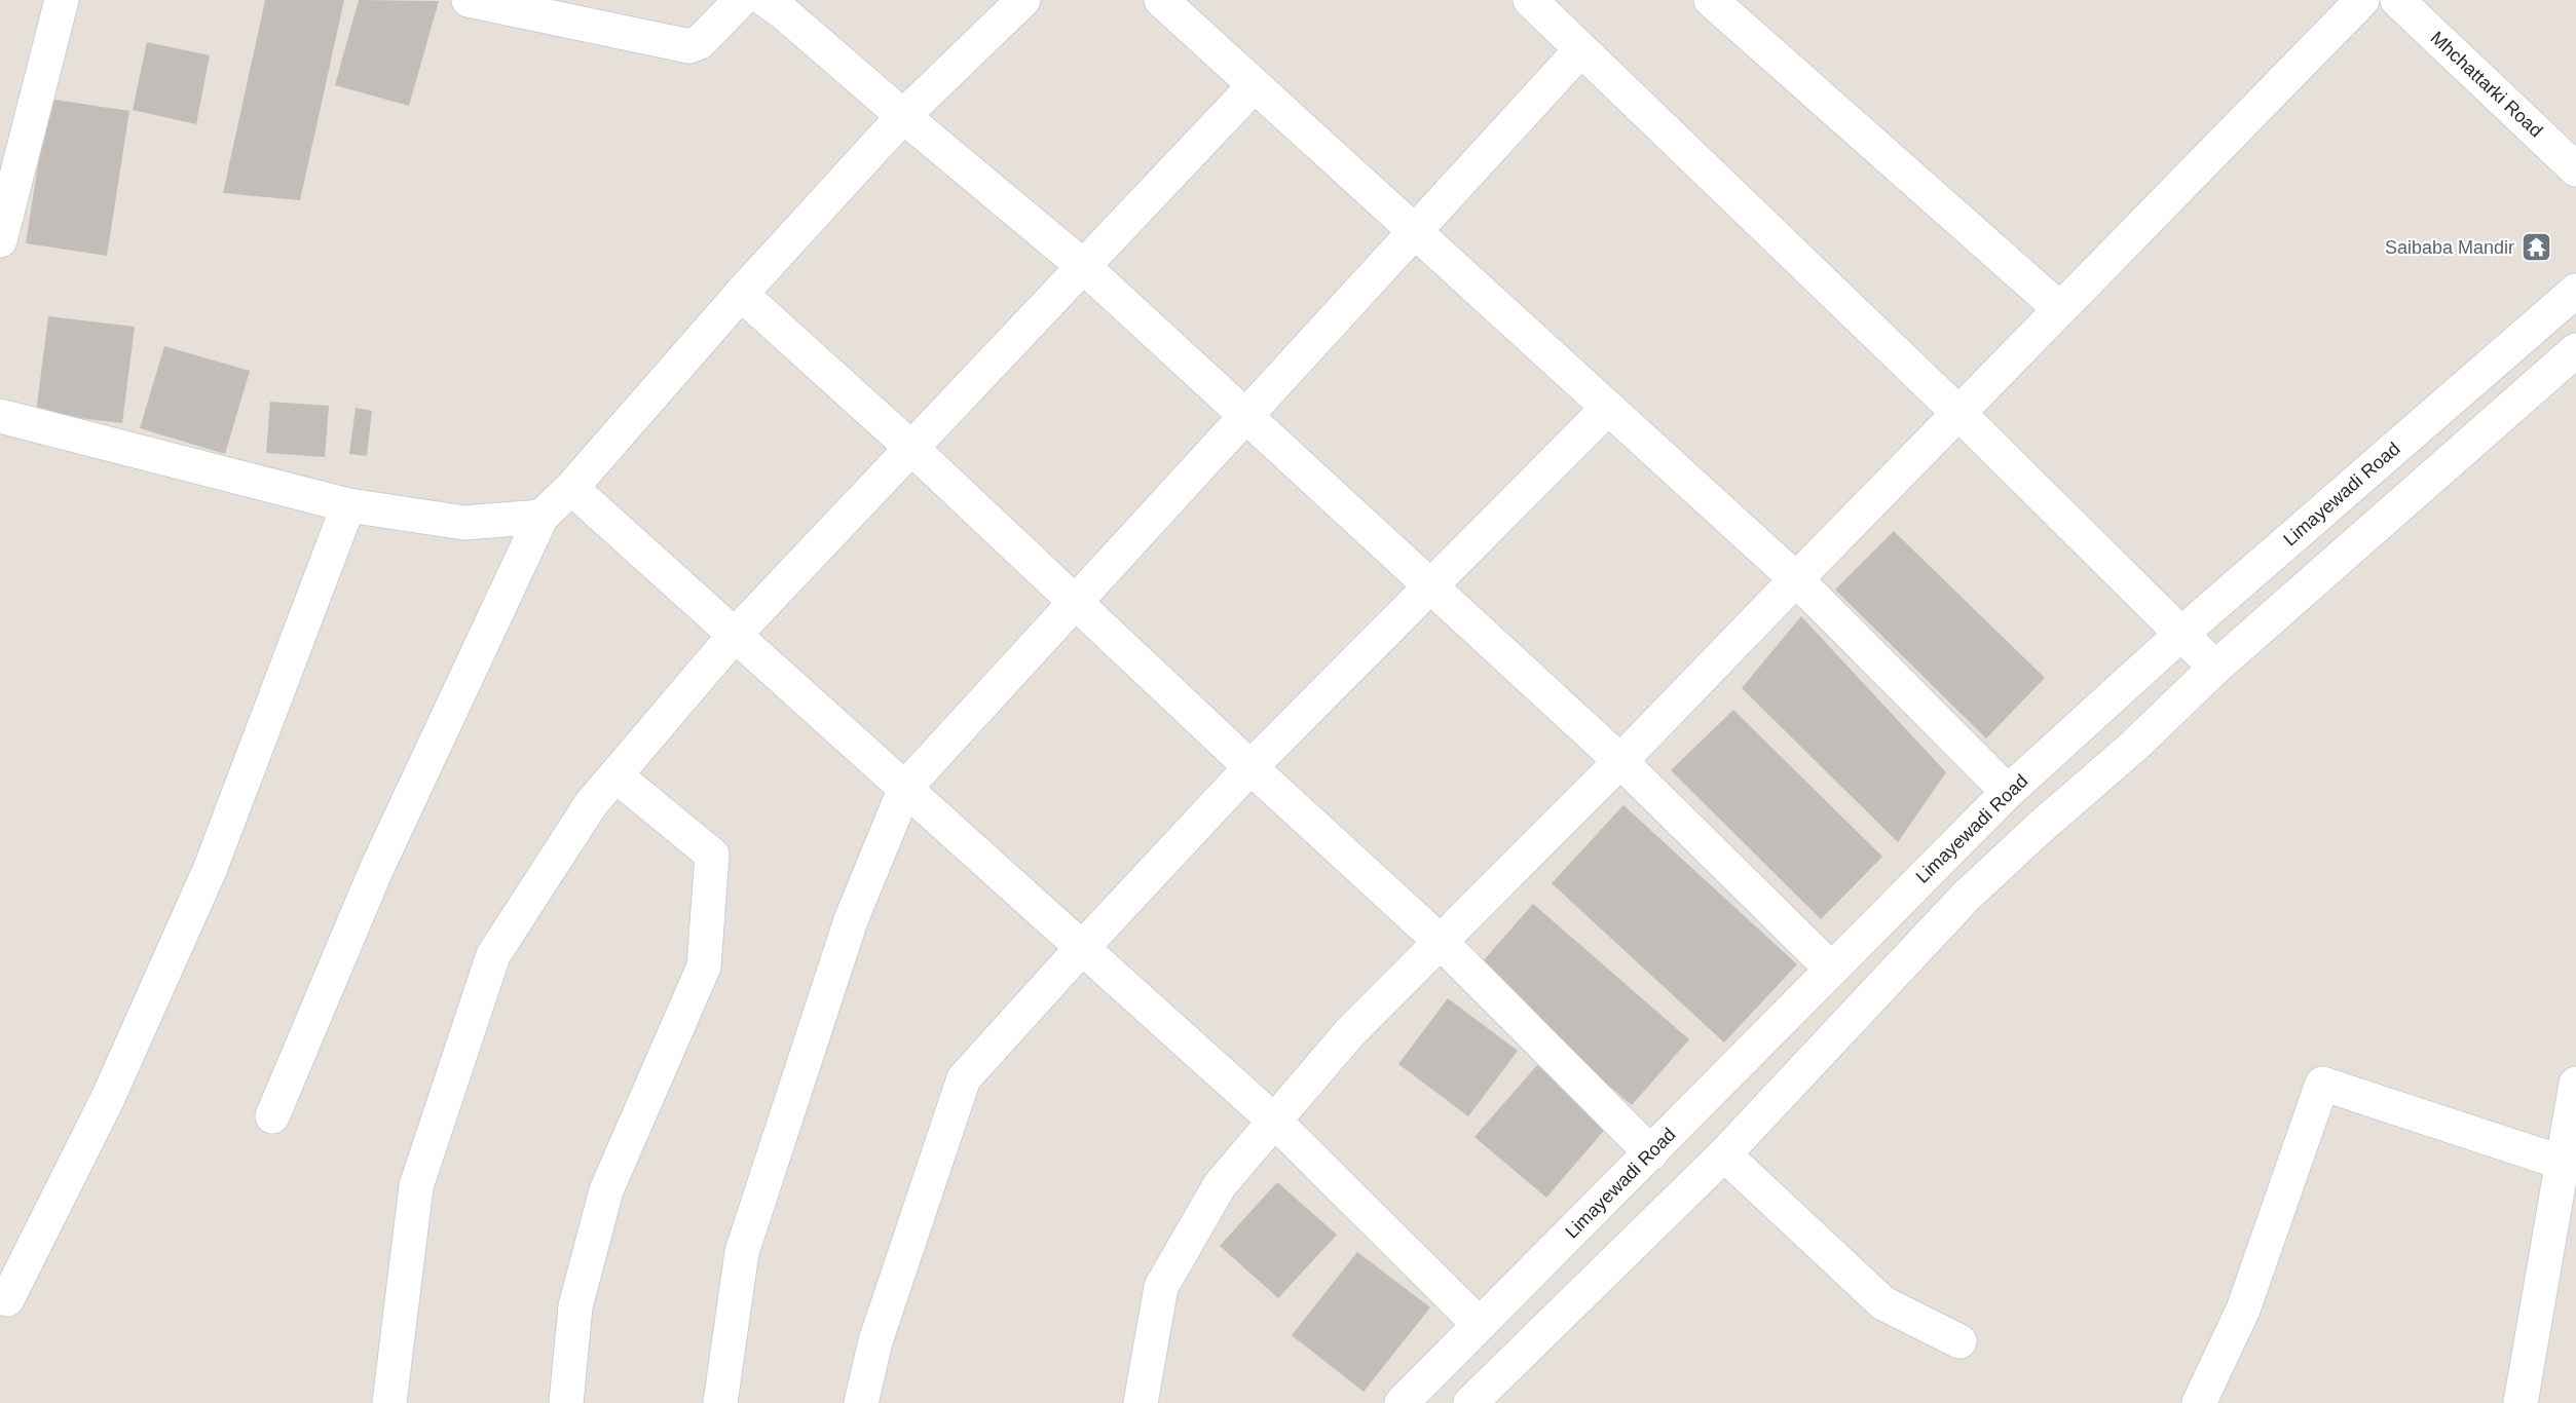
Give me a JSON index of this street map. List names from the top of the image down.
{
  "streets": {
    "street": ["Mhchattarki Road", "Limayewadi Road"]
  },
  "places": {
    "temple": ["Saibaba Mandir"]
  }
}
